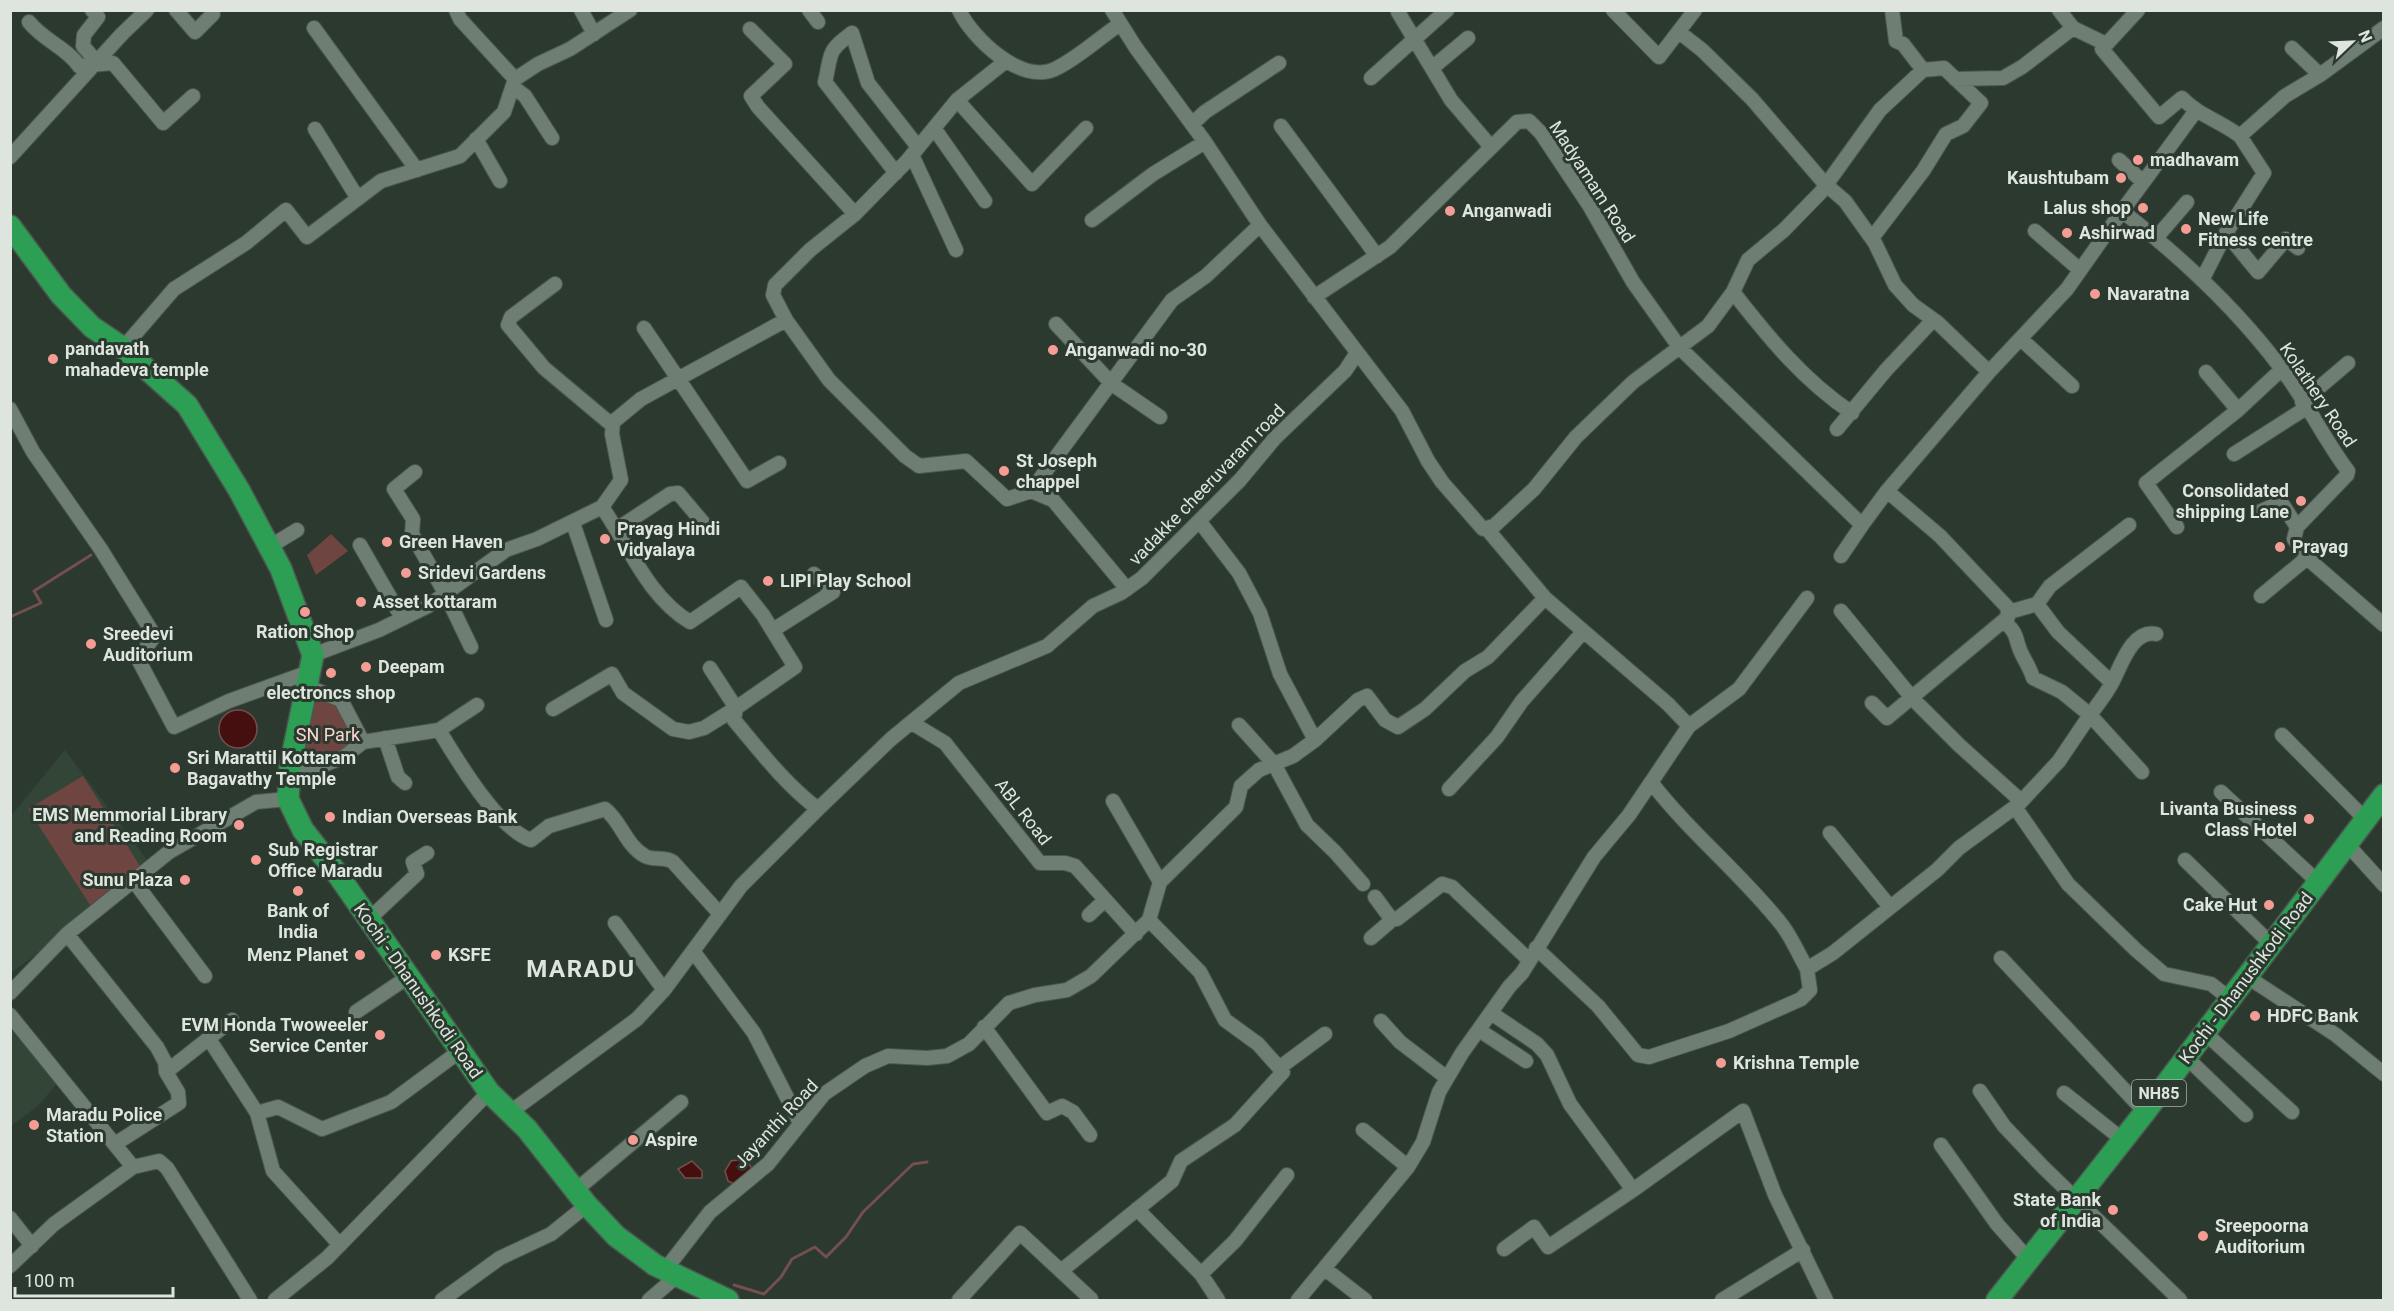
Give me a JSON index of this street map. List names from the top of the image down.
{
  "streets": {
    "highway": ["Kochi - Dhanushkodi Road", "NH85"],
    "street": [
      "Madyamam Road",
      "Kolathery Road",
      "vadakke cheeruvaram road",
      "ABL Road",
      "Jayanthi Road"
    ]
  },
  "crossings": [
    ["vadakke cheeruvaram road", "ABL Road"],
    ["vadakke cheeruvaram road", "Kochi - Dhanushkodi Road"],
    ["ABL Road", "Jayanthi Road"],
    ["Kochi - Dhanushkodi Road", "Jayanthi Road"]
  ],
  "districts": ["MARADU"],
  "parks": ["SN Park"],
  "places": [
    "madhavam",
    "Kaushtubam",
    "Lalus shop",
    "Anganwadi",
    "New Life Fitness centre",
    "Ashirwad",
    "Navaratna",
    "Anganwadi no-30",
    "pandavath mahadeva temple",
    "St Joseph chappel",
    "Consolidated shipping Lane",
    "Prayag Hindi Vidyalaya",
    "Green Haven",
    "Prayag",
    "Sridevi Gardens",
    "LIPI Play School",
    "Asset kottaram",
    "Ration Shop",
    "Sreedevi Auditorium",
    "Deepam",
    "electroncs shop",
    "Sri Marattil Kottaram Bagavathy Temple",
    "Indian Overseas Bank",
    "Livanta Business Class Hotel",
    "EMS Memmorial Library and Reading Room",
    "Sub Registrar Office Maradu",
    "Sunu Plaza",
    "Bank of India",
    "Cake Hut",
    "Menz Planet",
    "KSFE",
    "HDFC Bank",
    "EVM Honda Twoweeler Service Center",
    "Krishna Temple",
    "Maradu Police Station",
    "Aspire",
    "State Bank of India",
    "Sreepoorna Auditorium"
  ],
  "scale_bar": "100 m",
  "north": "top right"
}
